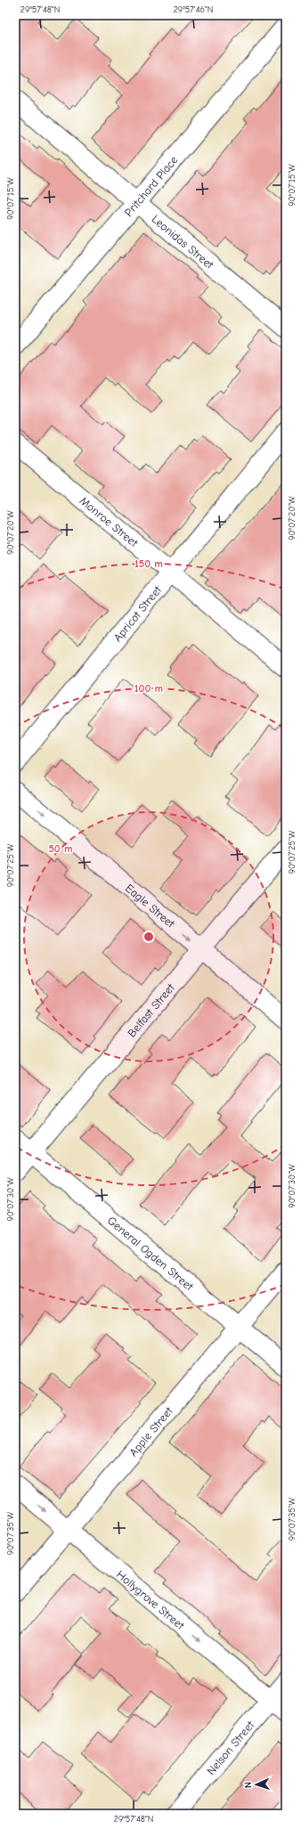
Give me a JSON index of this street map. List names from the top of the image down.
{
  "streets": {
    "street": [
      "Pritchard Place",
      "Leonidas Street",
      "Monroe Street",
      "Apricot Street",
      "Eagle Street",
      "Belfast Street",
      "General Ogden Street",
      "Apple Street",
      "Hollygrove Street",
      "Nelson Street"
    ]
  },
  "crossings": [
    ["Pritchard Place", "Leonidas Street"],
    ["Monroe Street", "Apricot Street"],
    ["Eagle Street", "Belfast Street"],
    ["Belfast Street", "General Ogden Street"],
    ["General Ogden Street", "Apple Street"],
    ["Apple Street", "Hollygrove Street"],
    ["Hollygrove Street", "Nelson Street"]
  ],
  "one_way": ["Eagle Street", "Hollygrove Street"],
  "north": "left",
  "coordinates": [
    "29°57'48\"N",
    "29°57'46\"N",
    "90°07'15\"W",
    "90°07'20\"W",
    "90°07'25\"W",
    "90°07'30\"W",
    "90°07'35\"W"
  ],
  "rings": ["150 m", "100 m", "50 m"]
}
